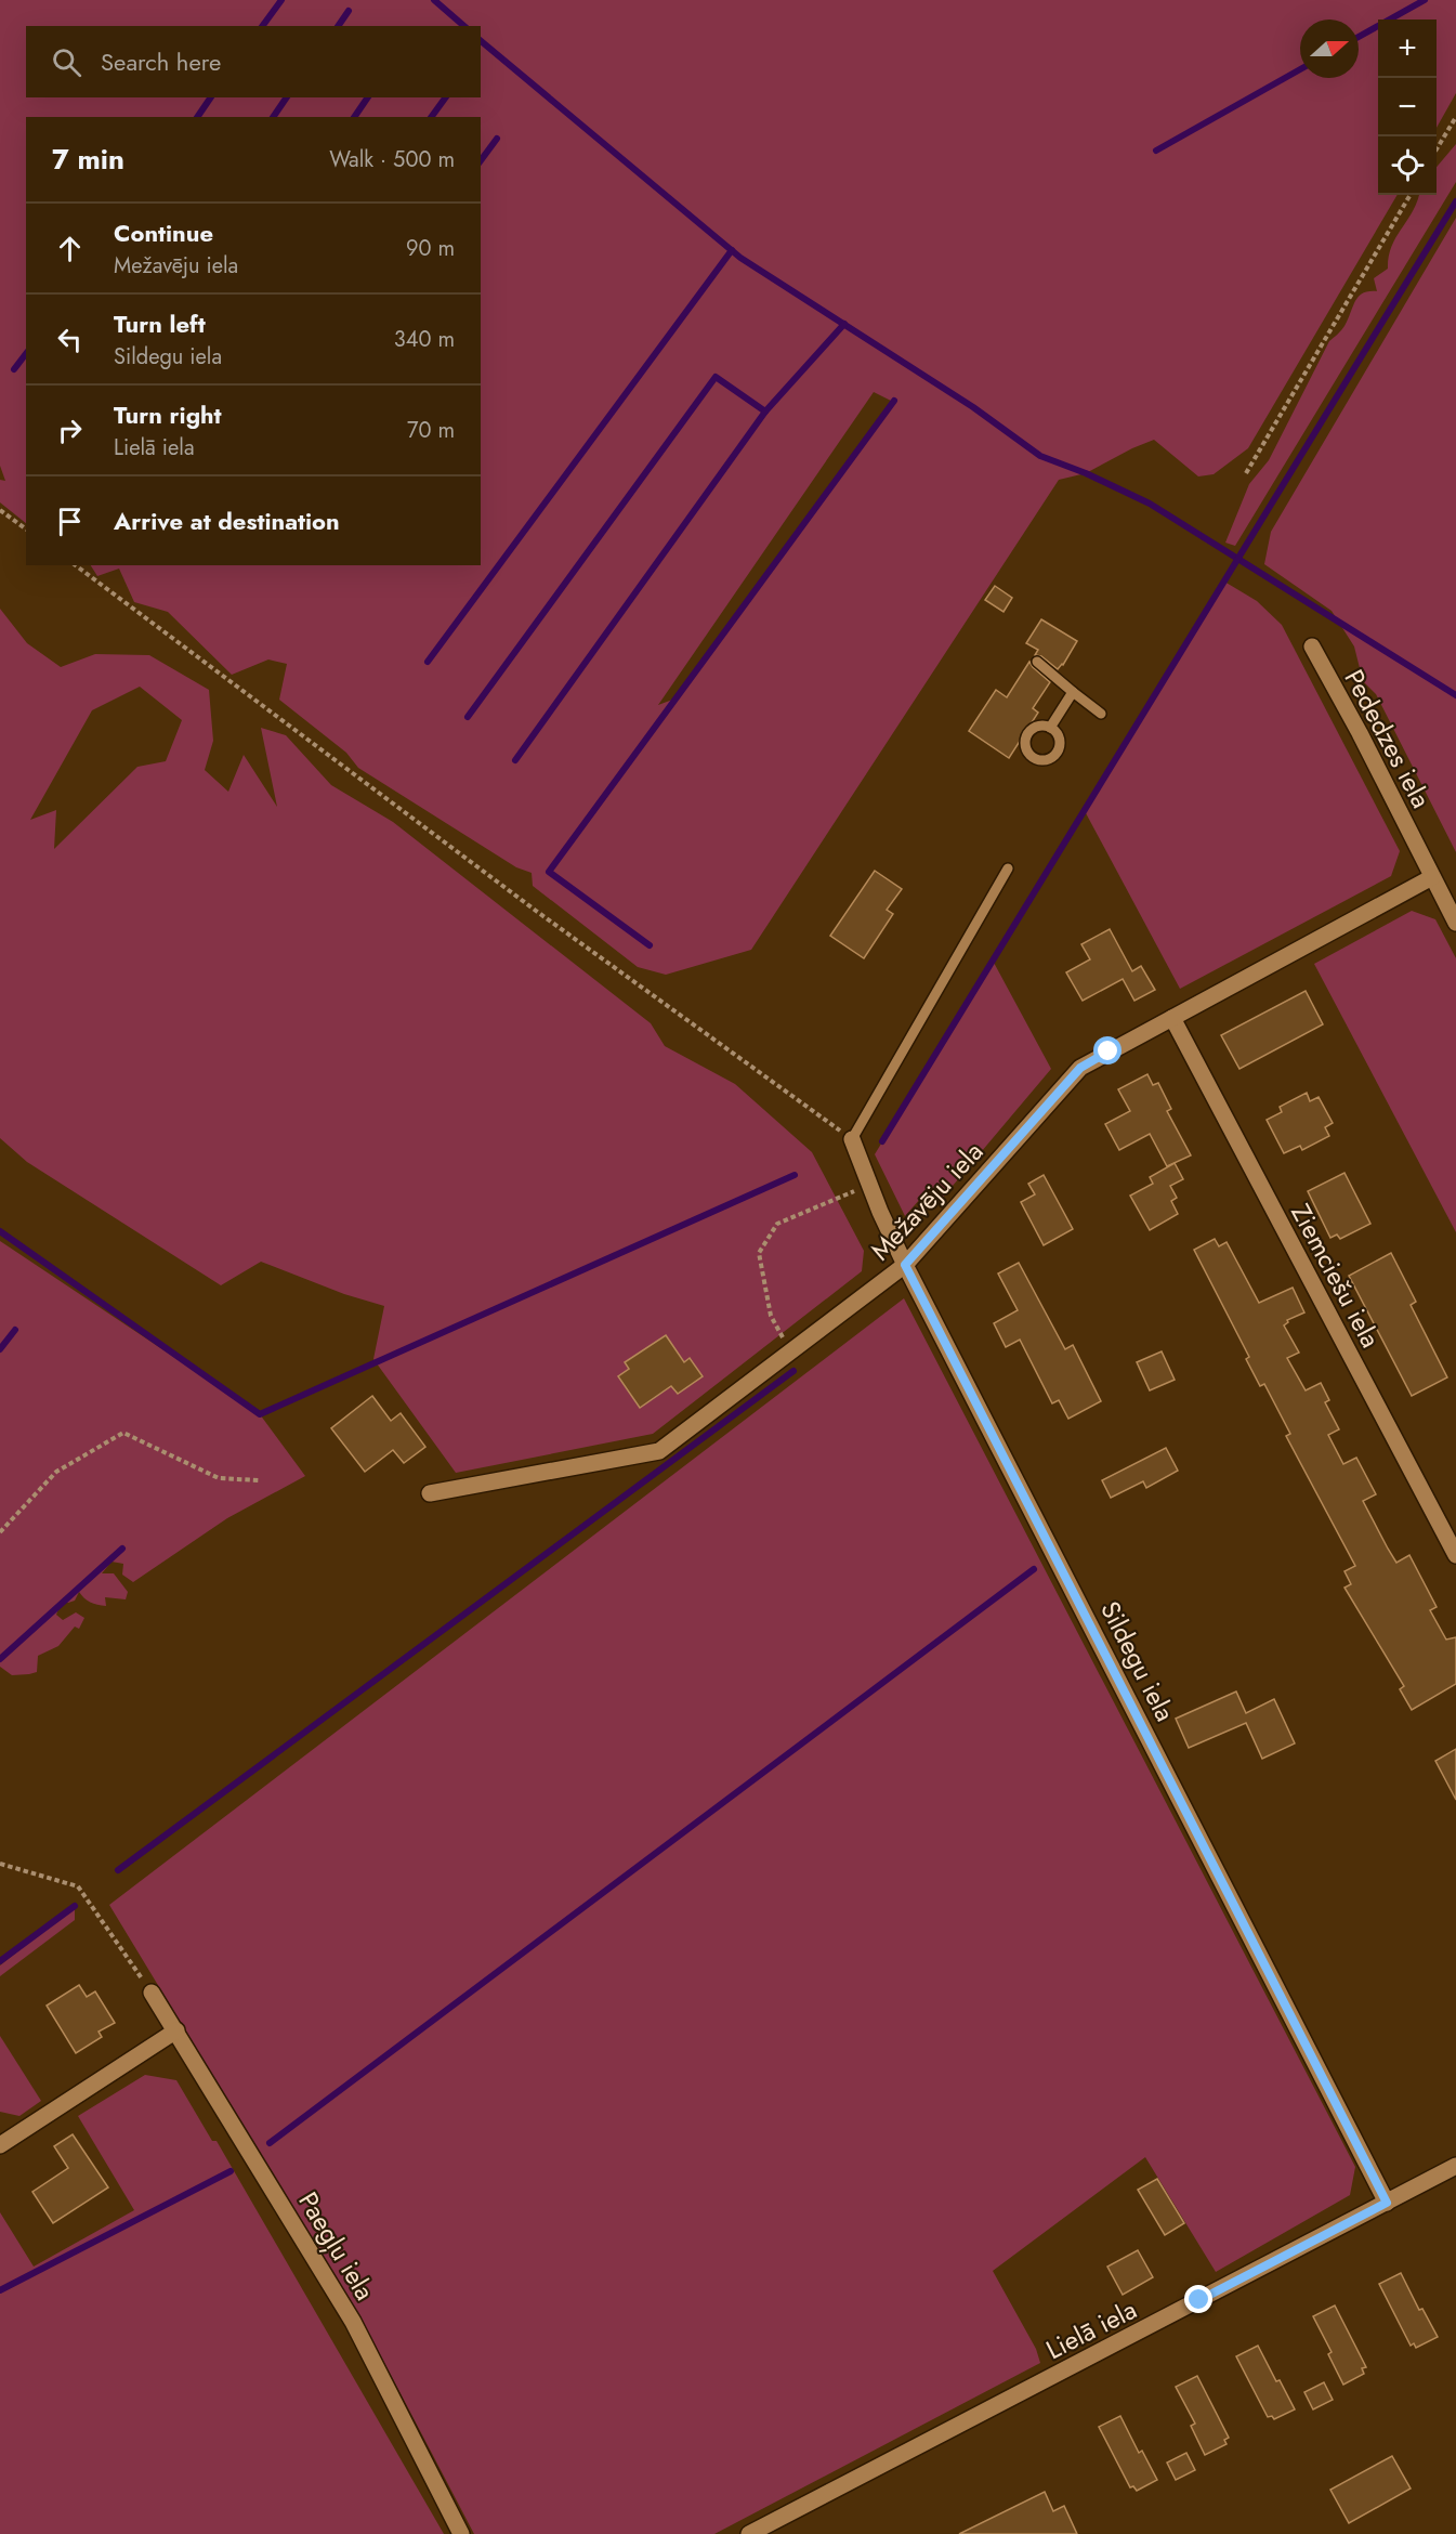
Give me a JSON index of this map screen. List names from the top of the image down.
{
  "streets": {
    "street": [
      "Pededzes iela",
      "Mežavēju iela",
      "Ziemciešu iela",
      "Sildegu iela",
      "Paegļu iela",
      "Lielā iela"
    ]
  },
  "crossings": [
    ["Pededzes iela", "Mežavēju iela"],
    ["Mežavēju iela", "Ziemciešu iela"],
    ["Mežavēju iela", "Sildegu iela"],
    ["Sildegu iela", "Lielā iela"]
  ],
  "north": "right",
  "page": {
    "map_buttons": ["+", "−"],
    "search": "Search here",
    "heading": ["7 min", "Walk · 500 m"],
    "list": [
      ["Continue", "Mežavēju iela", "90 m"],
      ["Turn left", "Sildegu iela", "340 m"],
      ["Turn right", "Lielā iela", "70 m"],
      "Arrive at destination"
    ]
  }
}
